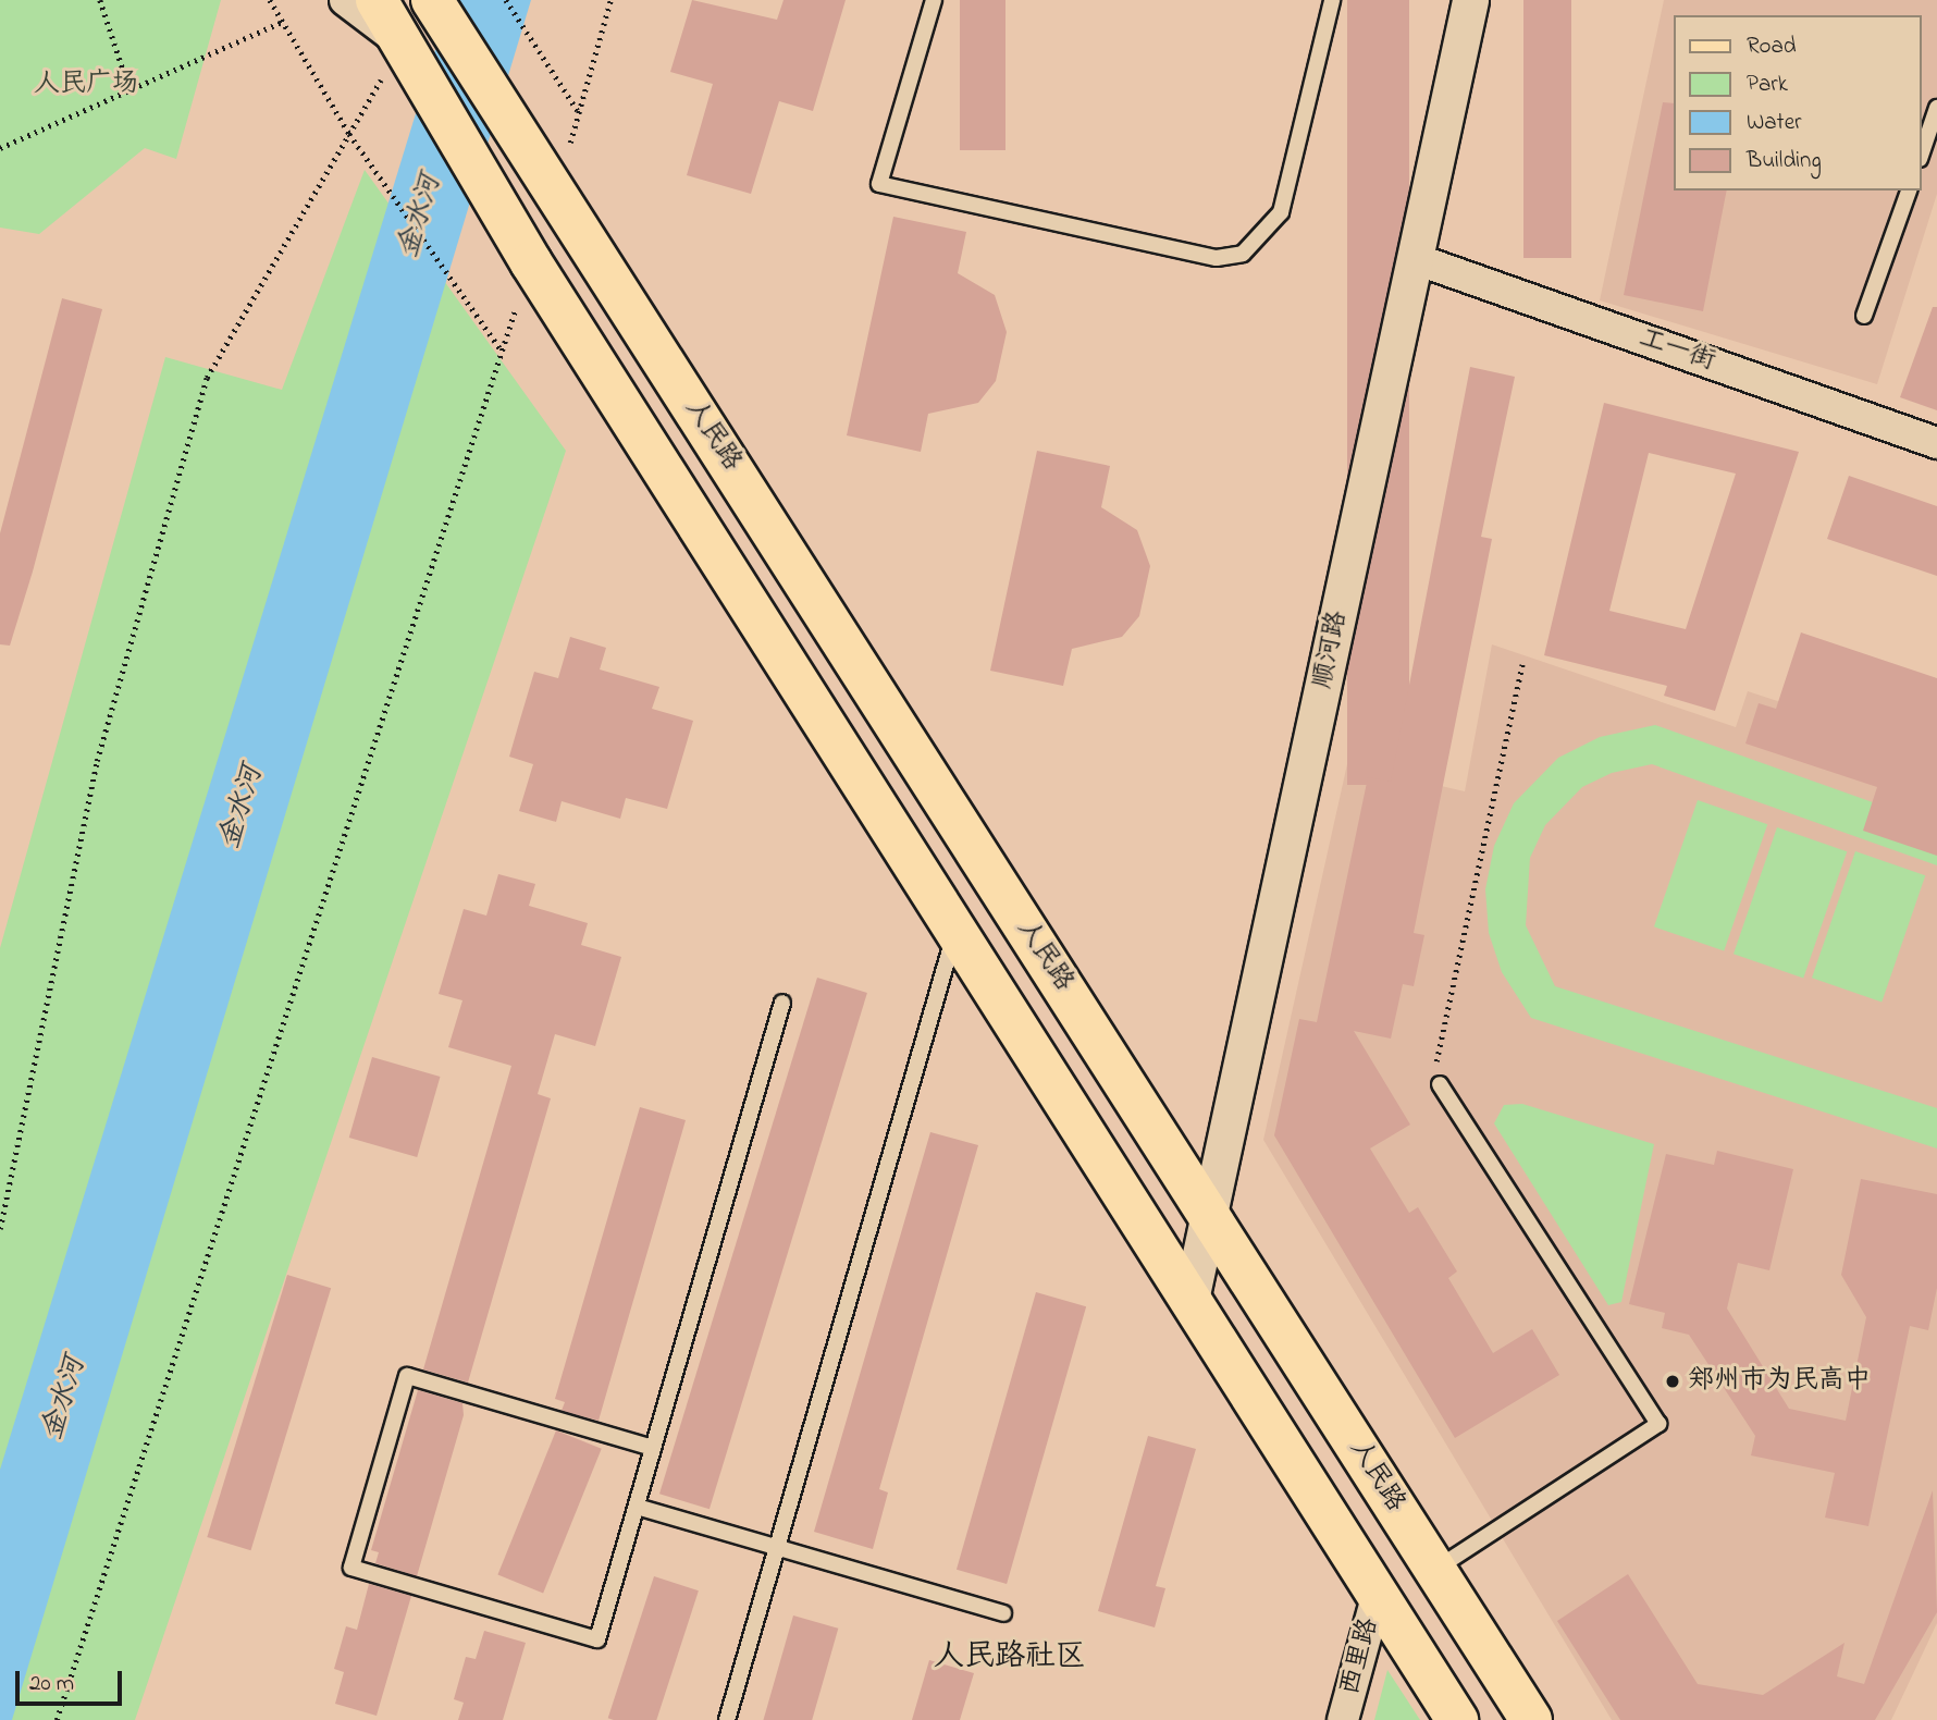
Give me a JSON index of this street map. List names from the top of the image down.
{
  "streets": {
    "main road": ["人民路"],
    "street": ["工一街", "顺河路", "西里路"]
  },
  "crossings": [
    ["工一街", "顺河路"],
    ["人民路", "顺河路"]
  ],
  "districts": ["人民路社区"],
  "water": ["金水河"],
  "parks": ["人民广场"],
  "places": ["郑州市为民高中"],
  "legend": [
    "Road",
    "Park",
    "Water",
    "Building"
  ],
  "scale_bar": "20 m"
}
